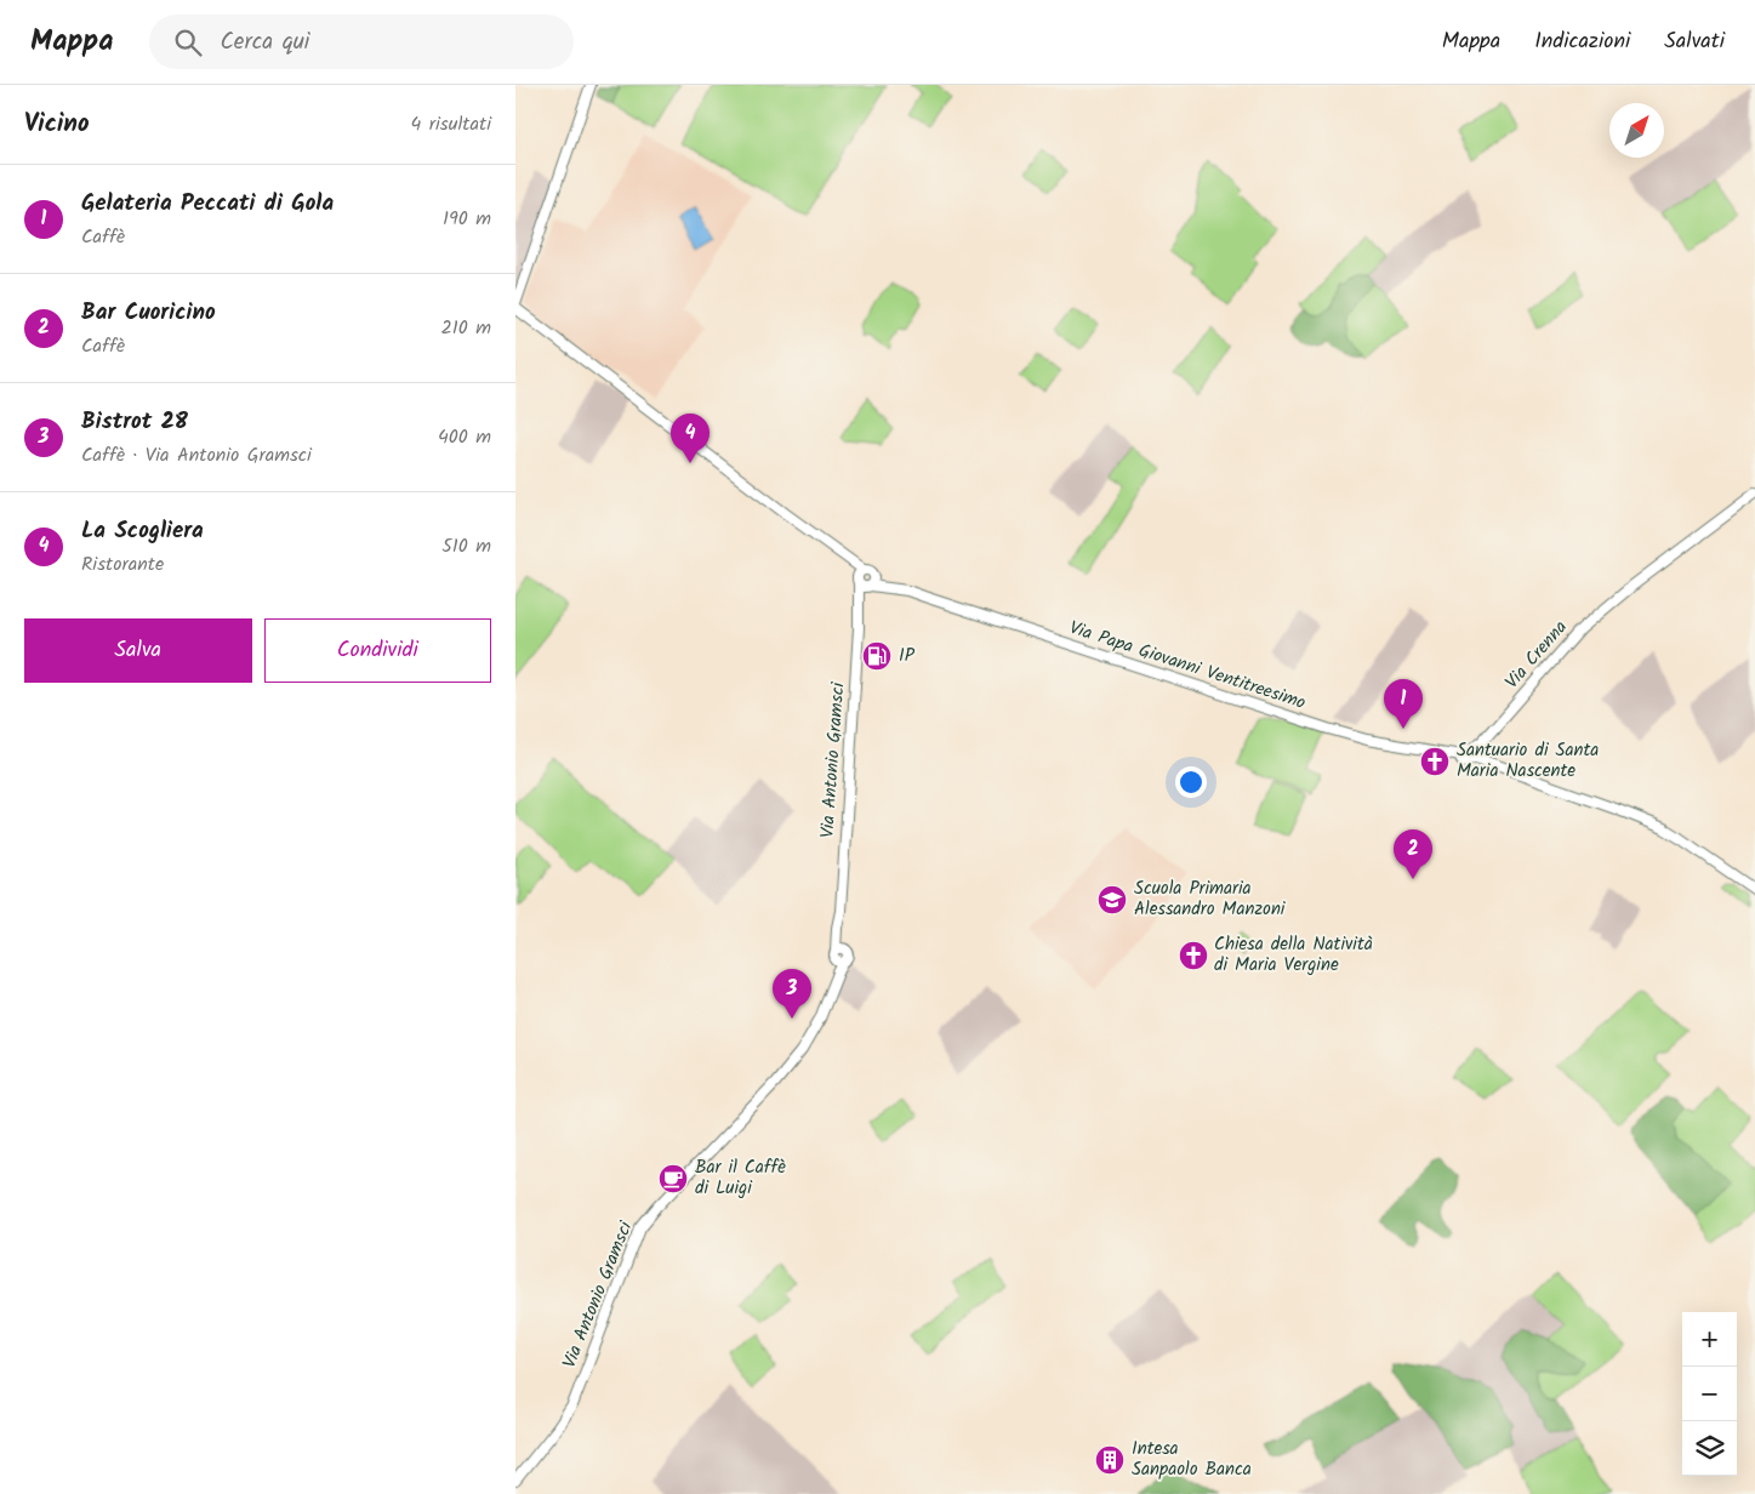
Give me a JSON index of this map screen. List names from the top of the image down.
{
  "streets": {
    "street": ["Via Crenna", "Via Papa Giovanni Ventitreesimo", "Via Antonio Gramsci"]
  },
  "crossings": [
    ["Via Crenna", "Via Papa Giovanni Ventitreesimo"],
    ["Via Papa Giovanni Ventitreesimo", "Via Antonio Gramsci"]
  ],
  "places": {
    "fuel station": ["IP"],
    "church": ["Santuario di Santa Maria Nascente", "Chiesa della Natività di Maria Vergine"],
    "school or university": ["Scuola Primaria Alessandro Manzoni"],
    "cafe": ["Bar il Caffè di Luigi"],
    "building": ["Intesa Sanpaolo Banca"]
  },
  "north": "top right",
  "page": {
    "header": "Mappa",
    "search": "Cerca qui",
    "nav": ["Mappa", "Indicazioni", "Salvati"],
    "heading": ["Vicino", "4 risultati"],
    "list": [
      {
        "mark": "1",
        "name": "Gelateria Peccati di Gola",
        "note": "Caffè",
        "value": "190 m"
      },
      {
        "mark": "2",
        "name": "Bar Cuoricino",
        "note": "Caffè",
        "value": "210 m"
      },
      {
        "mark": "3",
        "name": "Bistrot 28",
        "note": "Caffè · Via Antonio Gramsci",
        "value": "400 m"
      },
      {
        "mark": "4",
        "name": "La Scogliera",
        "note": "Ristorante",
        "value": "510 m"
      }
    ],
    "pins": [
      "4",
      "1",
      "2",
      "3"
    ],
    "buttons": ["Salva", "Condividi"],
    "map_buttons": ["+", "−"]
  }
}
